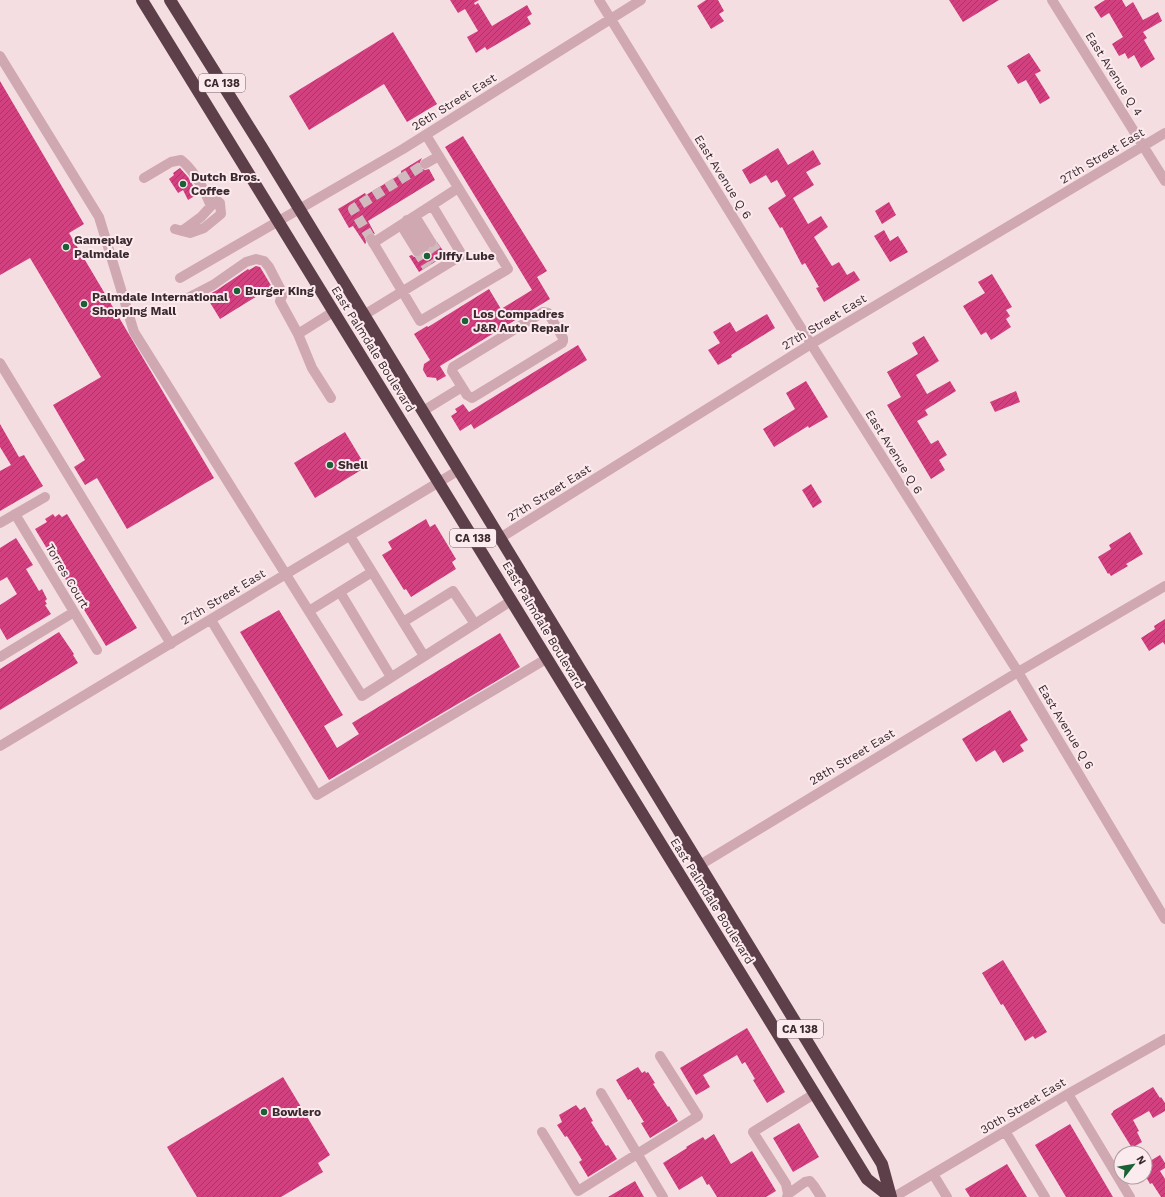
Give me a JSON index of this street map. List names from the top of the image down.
{
  "streets": {
    "highway": ["CA 138", "East Palmdale Boulevard"],
    "street": [
      "East Avenue Q 4",
      "26th Street East",
      "27th Street East",
      "East Avenue Q 6",
      "Torres Court",
      "28th Street East",
      "30th Street East"
    ]
  },
  "crossings": [
    ["East Avenue Q 4", "27th Street East"],
    ["26th Street East", "East Avenue Q 6"],
    ["26th Street East", "East Palmdale Boulevard"],
    ["27th Street East", "East Avenue Q 6"],
    ["27th Street East", "East Palmdale Boulevard"],
    ["East Avenue Q 6", "28th Street East"],
    ["East Palmdale Boulevard", "28th Street East"],
    ["East Palmdale Boulevard", "30th Street East"]
  ],
  "places": [
    "Dutch Bros. Coffee",
    "Gameplay Palmdale",
    "Jiffy Lube",
    "Burger King",
    "Palmdale International Shopping Mall",
    "Los Compadres J&R Auto Repair",
    "Shell",
    "Bowlero"
  ],
  "north": "top right"
}
